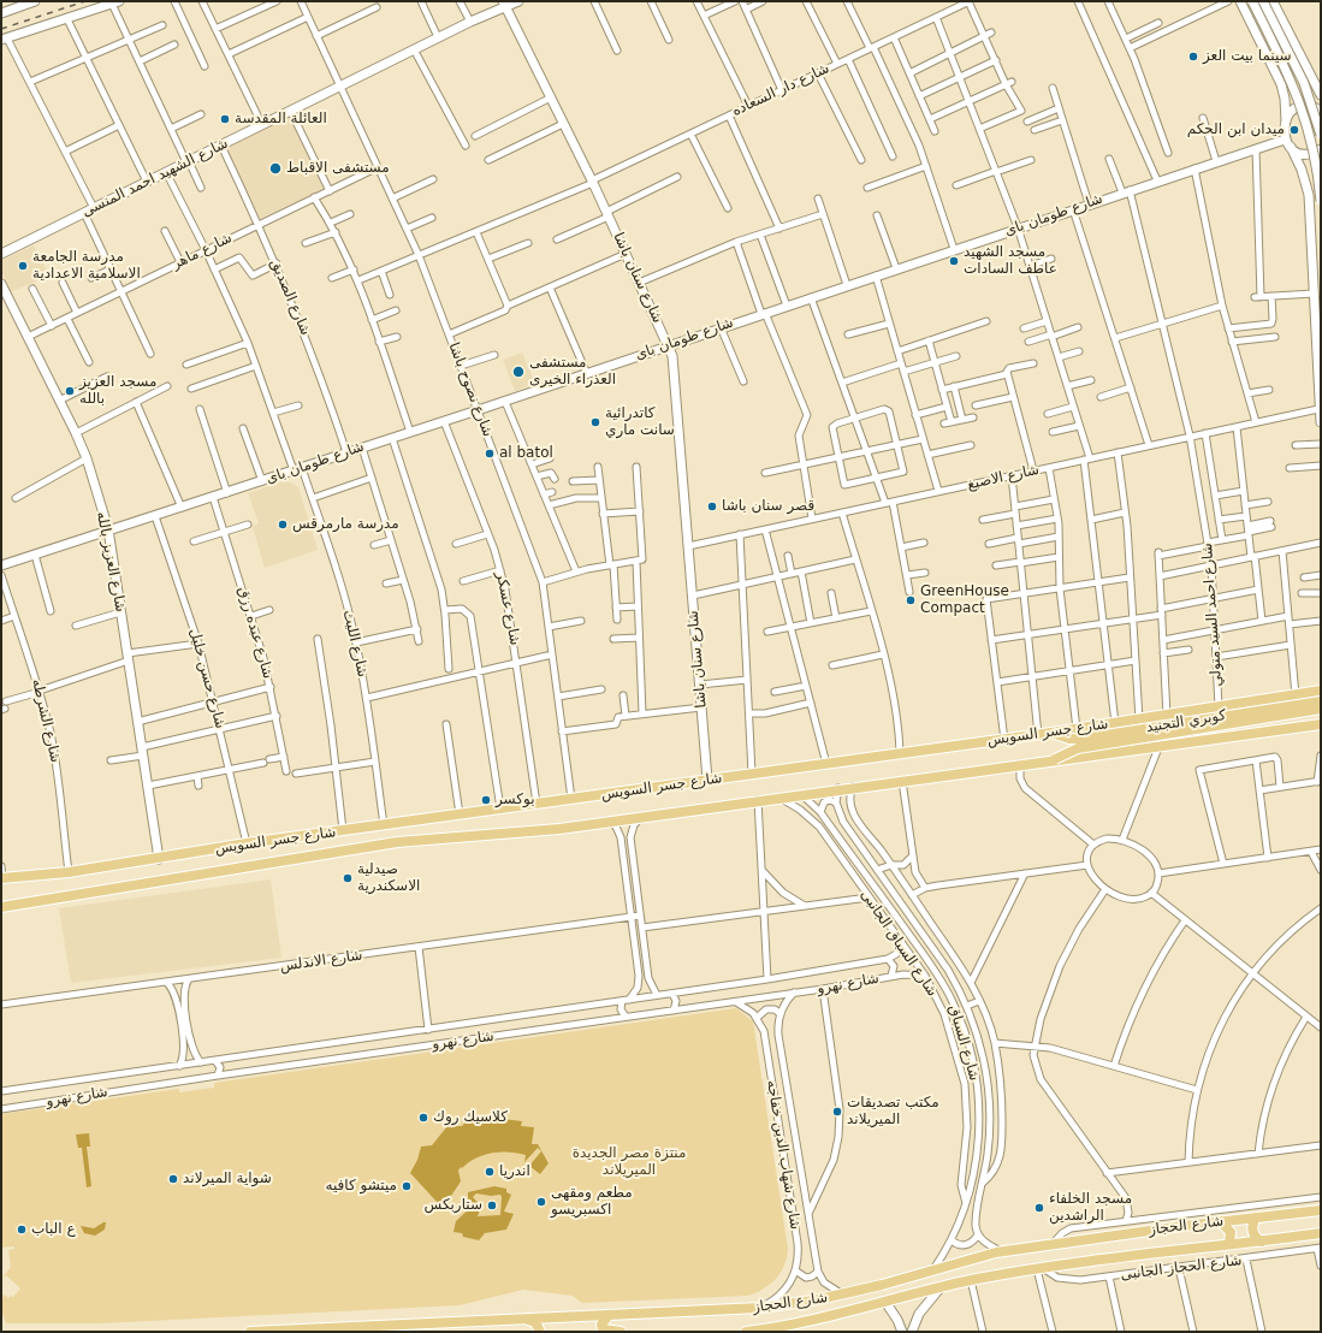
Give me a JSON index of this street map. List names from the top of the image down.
{
  "streets": {
    "main road": ["كوبري التجنيد", "شارع جسر السويس", "شارع الحجاز"],
    "street": [
      "شارع دار السعاده",
      "شارع الشهيد احمد المنسى",
      "شارع طومان باى",
      "شارع ماهر",
      "شارع سنان باشا",
      "شارع الصديق",
      "شارع نصوح باشا",
      "شارع الاصبغ",
      "شارع العزيز بالله",
      "شارع عسكر",
      "شارع احمد السيد متولي",
      "شارع عبده رزق",
      "شارع الليث",
      "شارع حسن خليل",
      "شارع الشرطه",
      "شارع السباق الجانبى",
      "شارع الاندلس",
      "شارع نهرو",
      "شارع السباق",
      "شارع شهاب الدين خفاجه",
      "شارع الحجاز الجانبى"
    ]
  },
  "crossings": [
    ["شارع دار السعاده", "شارع سنان باشا"],
    ["شارع دار السعاده", "شارع نصوح باشا"],
    ["شارع الشهيد احمد المنسى", "شارع سنان باشا"],
    ["شارع الشهيد احمد المنسى", "شارع الصديق"],
    ["شارع الشهيد احمد المنسى", "شارع نصوح باشا"],
    ["شارع الشهيد احمد المنسى", "شارع الليث"],
    ["شارع طومان باى", "شارع سنان باشا"],
    ["شارع طومان باى", "شارع الصديق"],
    ["شارع طومان باى", "شارع نصوح باشا"],
    ["شارع طومان باى", "شارع العزيز بالله"],
    ["شارع طومان باى", "شارع عسكر"],
    ["شارع طومان باى", "شارع احمد السيد متولي"],
    ["شارع طومان باى", "شارع عبده رزق"],
    ["شارع طومان باى", "شارع الليث"],
    ["شارع طومان باى", "شارع حسن خليل"],
    ["شارع ماهر", "شارع الصديق"],
    ["شارع ماهر", "شارع نصوح باشا"],
    ["شارع ماهر", "شارع العزيز بالله"],
    ["شارع ماهر", "شارع الليث"],
    ["شارع سنان باشا", "شارع الاصبغ"],
    ["شارع سنان باشا", "شارع جسر السويس"],
    ["شارع نصوح باشا", "شارع جسر السويس"],
    ["شارع الاصبغ", "شارع احمد السيد متولي"],
    ["شارع العزيز بالله", "شارع جسر السويس"],
    ["شارع عسكر", "شارع جسر السويس"],
    ["شارع احمد السيد متولي", "شارع جسر السويس"],
    ["شارع الليث", "شارع جسر السويس"],
    ["شارع حسن خليل", "شارع جسر السويس"],
    ["شارع الشرطه", "شارع جسر السويس"],
    ["كوبري التجنيد", "شارع جسر السويس"],
    ["شارع جسر السويس", "شارع السباق الجانبى"],
    ["شارع جسر السويس", "شارع السباق"],
    ["شارع السباق الجانبى", "شارع نهرو"],
    ["شارع السباق الجانبى", "شارع السباق"],
    ["شارع نهرو", "شارع شهاب الدين خفاجه"],
    ["شارع السباق", "شارع الحجاز"],
    ["شارع شهاب الدين خفاجه", "شارع الحجاز"],
    ["شارع الحجاز", "شارع الحجاز الجانبى"]
  ],
  "parks": ["منتزة مصر الجديدة الميريلاند"],
  "places": [
    "سينما بيت العز",
    "العائلة المقدسة",
    "ميدان ابن الحكم",
    "مستشفى الاقباط",
    "مسجد الشهيد عاطف السادات",
    "مدرسة الجامعة الاسلامية الاعدادية",
    "مستشفى العذراء الخيرى",
    "مسجد العزيز بالله",
    "كاتدرائية سانت ماري",
    "al batol",
    "قصر سنان باشا",
    "مدرسة مارمرقس",
    "GreenHouse Compact",
    "بوكسر",
    "صيدلية الاسكندرية",
    "مكتب تصديقات الميريلاند",
    "كلاسيك روك",
    "اندريا",
    "شواية الميرلاند",
    "ميتشو كافيه",
    "مطعم ومقهى اكسبريسو",
    "ستاربكس",
    "مسجد الخلفاء الراشدين",
    "ع الباب"
  ]
}
